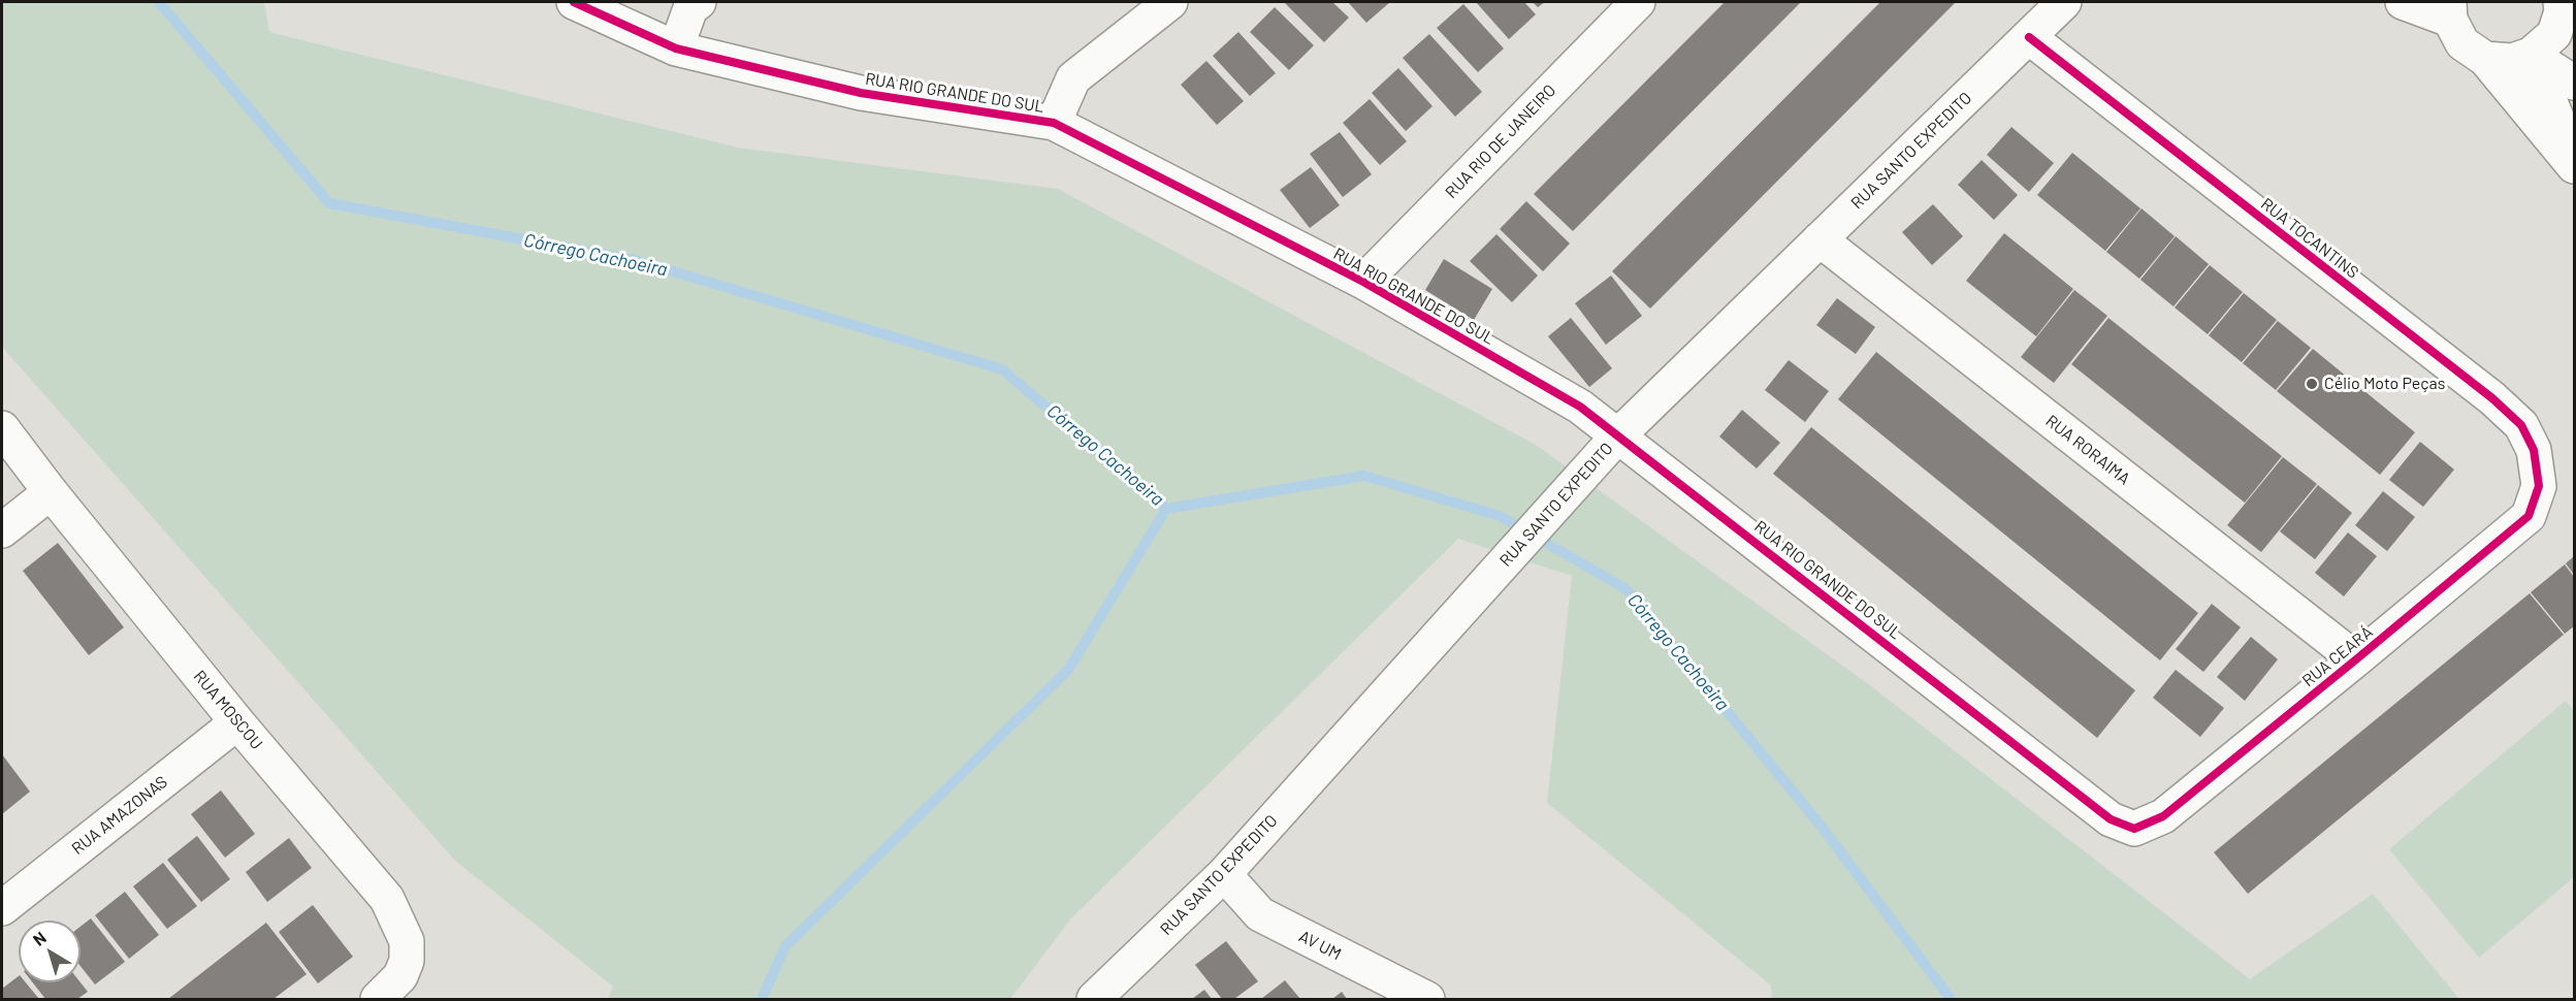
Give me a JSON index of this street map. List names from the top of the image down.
{
  "streets": {
    "street": [
      "RUA RIO GRANDE DO SUL",
      "RUA RIO DE JANEIRO",
      "RUA SANTO EXPEDITO",
      "RUA TOCANTINS",
      "RUA RORAIMA",
      "RUA CEARÁ",
      "RUA MOSCOU",
      "RUA AMAZONAS",
      "AV UM"
    ]
  },
  "crossings": [
    ["RUA RIO GRANDE DO SUL", "RUA RIO DE JANEIRO"],
    ["RUA RIO GRANDE DO SUL", "RUA SANTO EXPEDITO"],
    ["RUA RIO GRANDE DO SUL", "RUA CEARÁ"],
    ["RUA SANTO EXPEDITO", "RUA TOCANTINS"],
    ["RUA SANTO EXPEDITO", "RUA RORAIMA"],
    ["RUA SANTO EXPEDITO", "AV UM"],
    ["RUA TOCANTINS", "RUA CEARÁ"],
    ["RUA RORAIMA", "RUA CEARÁ"],
    ["RUA MOSCOU", "RUA AMAZONAS"]
  ],
  "water": ["Córrego Cachoeira"],
  "places": ["Célio Moto Peças"],
  "north": "top left"
}
